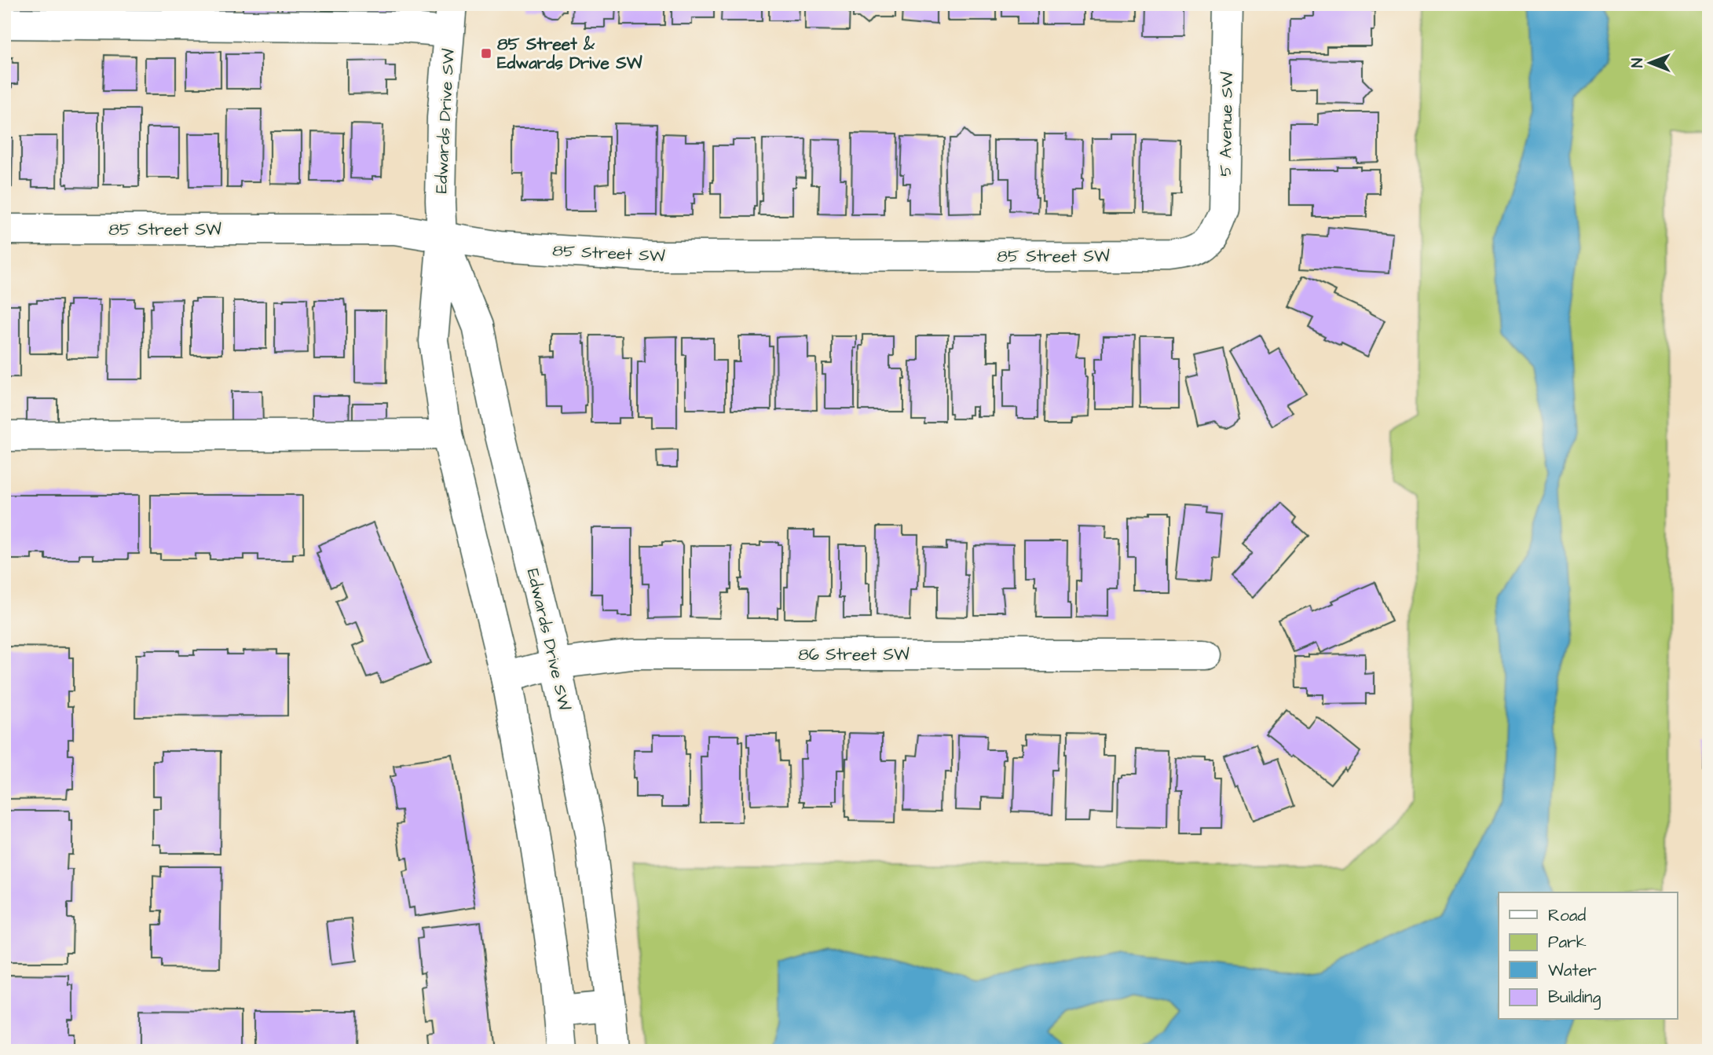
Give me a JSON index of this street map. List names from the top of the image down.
{
  "streets": {
    "street": [
      "Edwards Drive SW",
      "5 Avenue SW",
      "85 Street SW",
      "86 Street SW"
    ]
  },
  "crossings": [
    ["Edwards Drive SW", "85 Street SW"],
    ["Edwards Drive SW", "86 Street SW"],
    ["5 Avenue SW", "85 Street SW"]
  ],
  "places": {
    "transit": ["85 Street & Edwards Drive SW"]
  },
  "legend": [
    "Road",
    "Park",
    "Water",
    "Building"
  ],
  "north": "left"
}
